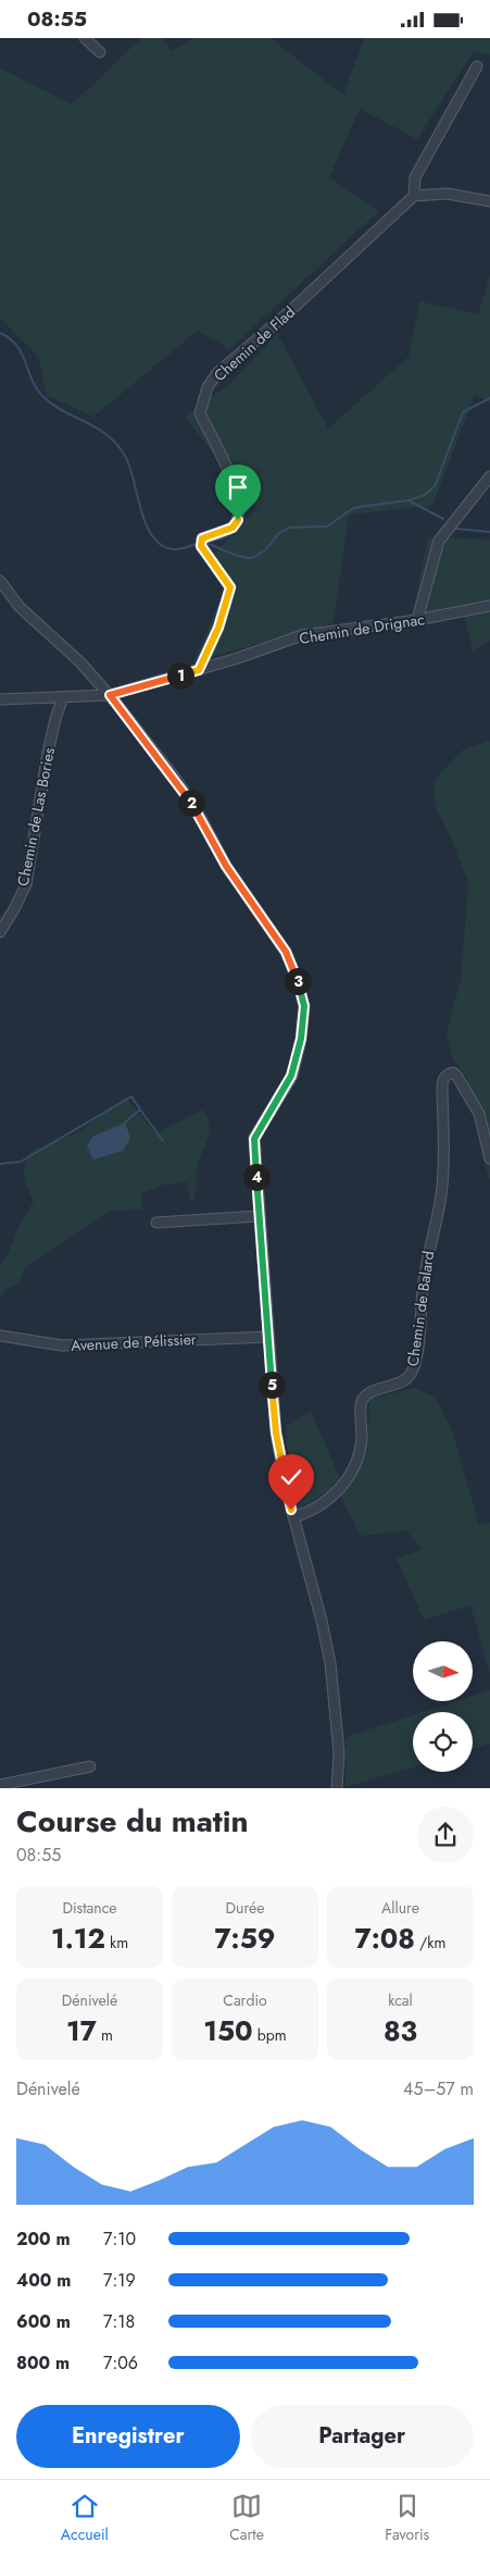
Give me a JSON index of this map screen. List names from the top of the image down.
{
  "streets": {
    "street": [
      "Chemin de Flad",
      "Chemin de Drignac",
      "Chemin de Las Bories",
      "Chemin de Balard",
      "Avenue de Pélissier"
    ]
  },
  "crossings": [
    ["Chemin de Flad", "Chemin de Drignac"],
    ["Chemin de Drignac", "Chemin de Las Bories"]
  ],
  "north": "right",
  "page": {
    "status": "08:55",
    "pins": [
      "1",
      "2",
      "3",
      "4",
      "5"
    ],
    "heading": ["Course du matin", "08:55"],
    "stats": [
      ["Distance", "1.12 km"],
      ["Durée", "7:59"],
      ["Allure", "7:08 /km"],
      ["Dénivelé", "17 m"],
      ["Cardio", "150 bpm"],
      ["kcal", "83"]
    ],
    "chart": ["Dénivelé", "45–57 m"],
    "list": [
      {
        "name": "200 m",
        "note": "7:10"
      },
      {
        "name": "400 m",
        "note": "7:19"
      },
      {
        "name": "600 m",
        "note": "7:18"
      },
      {
        "name": "800 m",
        "note": "7:06"
      }
    ],
    "buttons": ["Enregistrer", "Partager"],
    "tabs": ["Accueil", "Carte", "Favoris"]
  }
}
